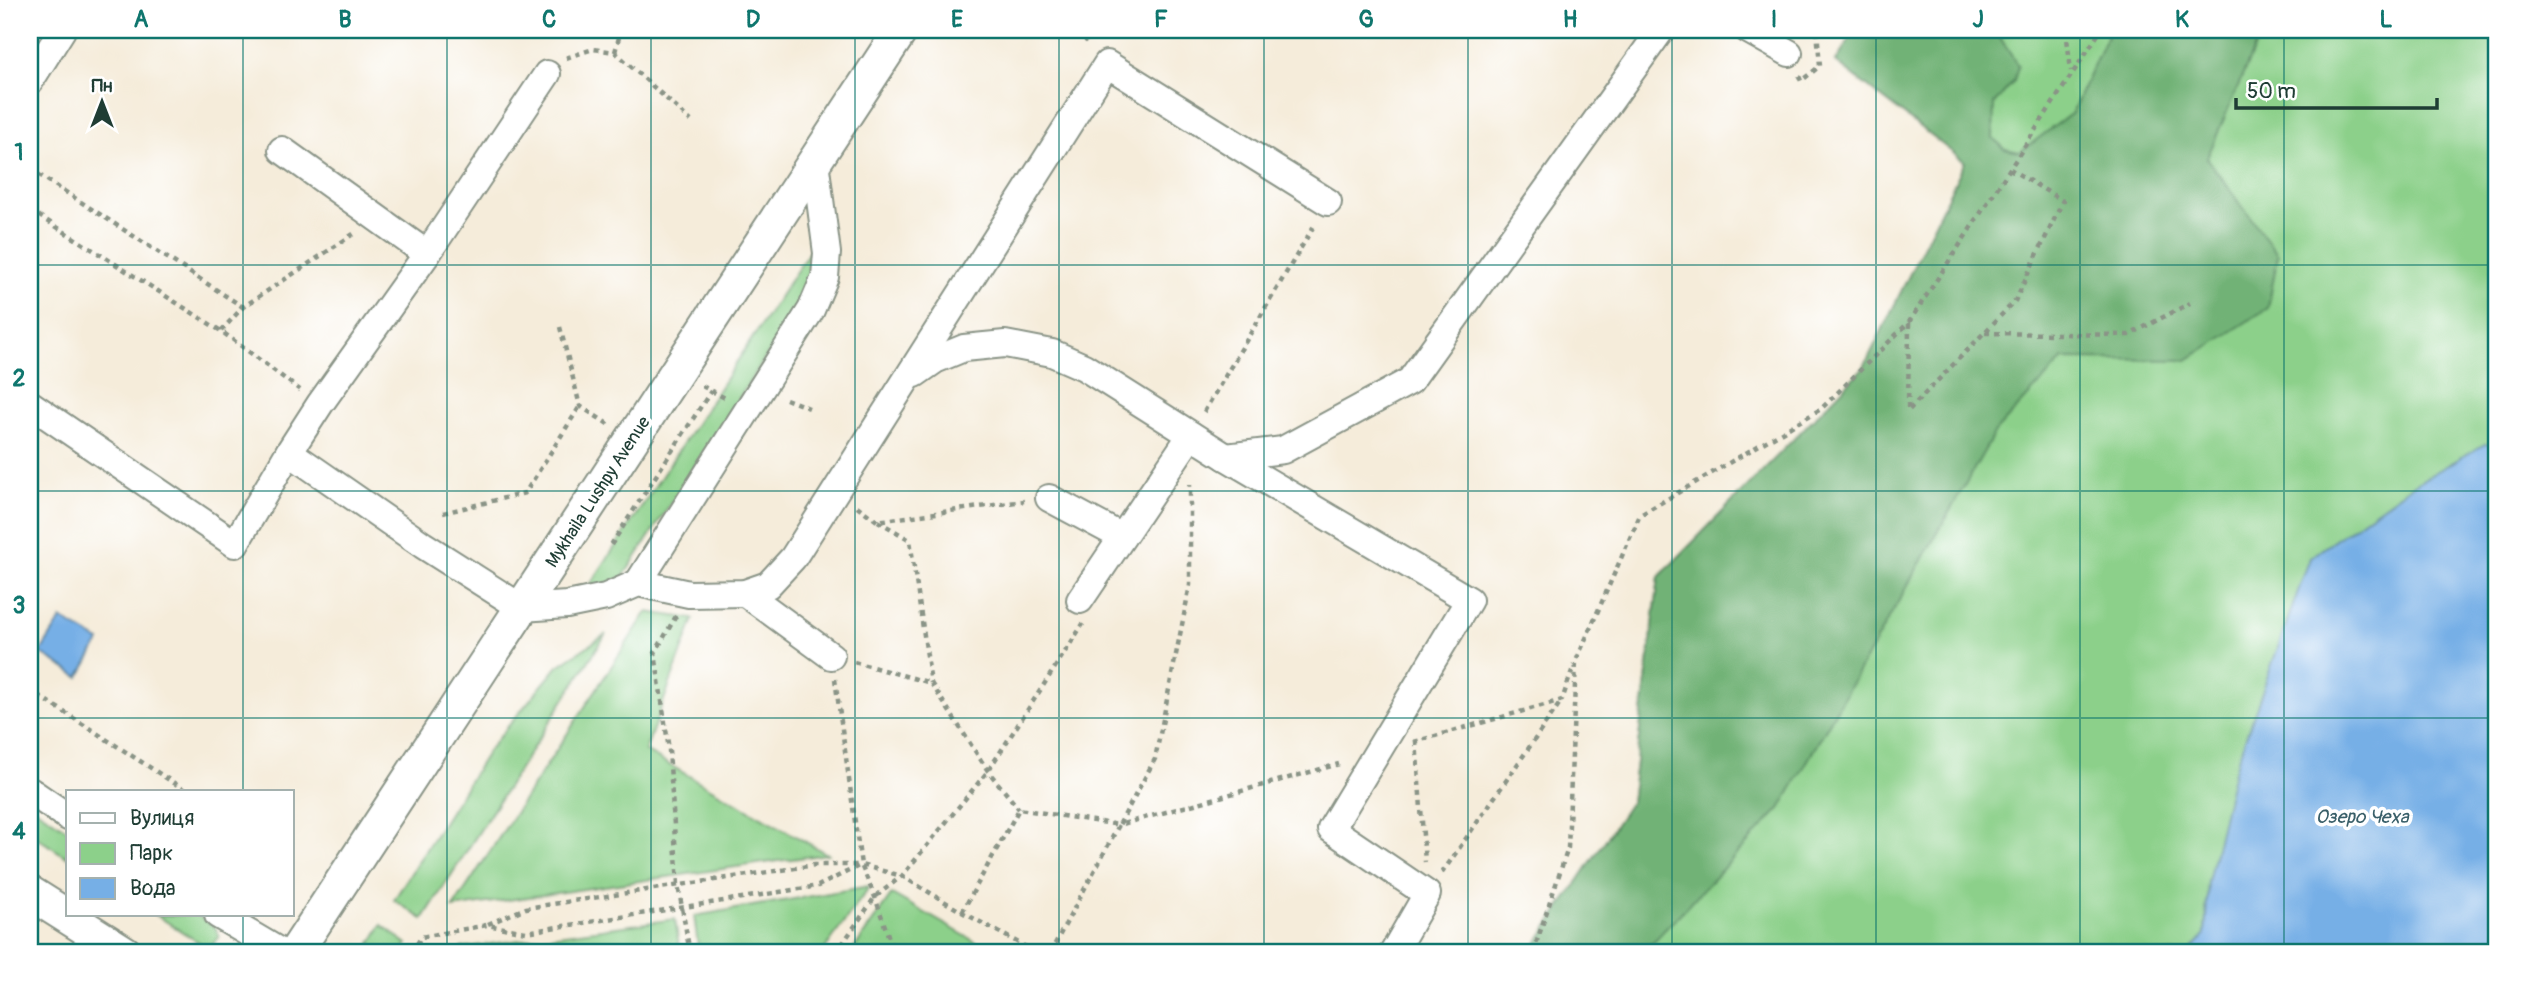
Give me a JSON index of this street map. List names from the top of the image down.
{
  "streets": {
    "main road": ["Mykhaila Lushpy Avenue"]
  },
  "water": ["Озеро Чеха"],
  "legend": ["Вулиця", "Парк", "Вода"],
  "scale_bar": "50 m",
  "north": "top",
  "grid": {
    "columns": [
      "A",
      "B",
      "C",
      "D",
      "E",
      "F",
      "G",
      "H",
      "I",
      "J",
      "K",
      "L"
    ],
    "rows": [
      "1",
      "2",
      "3",
      "4"
    ]
  }
}
